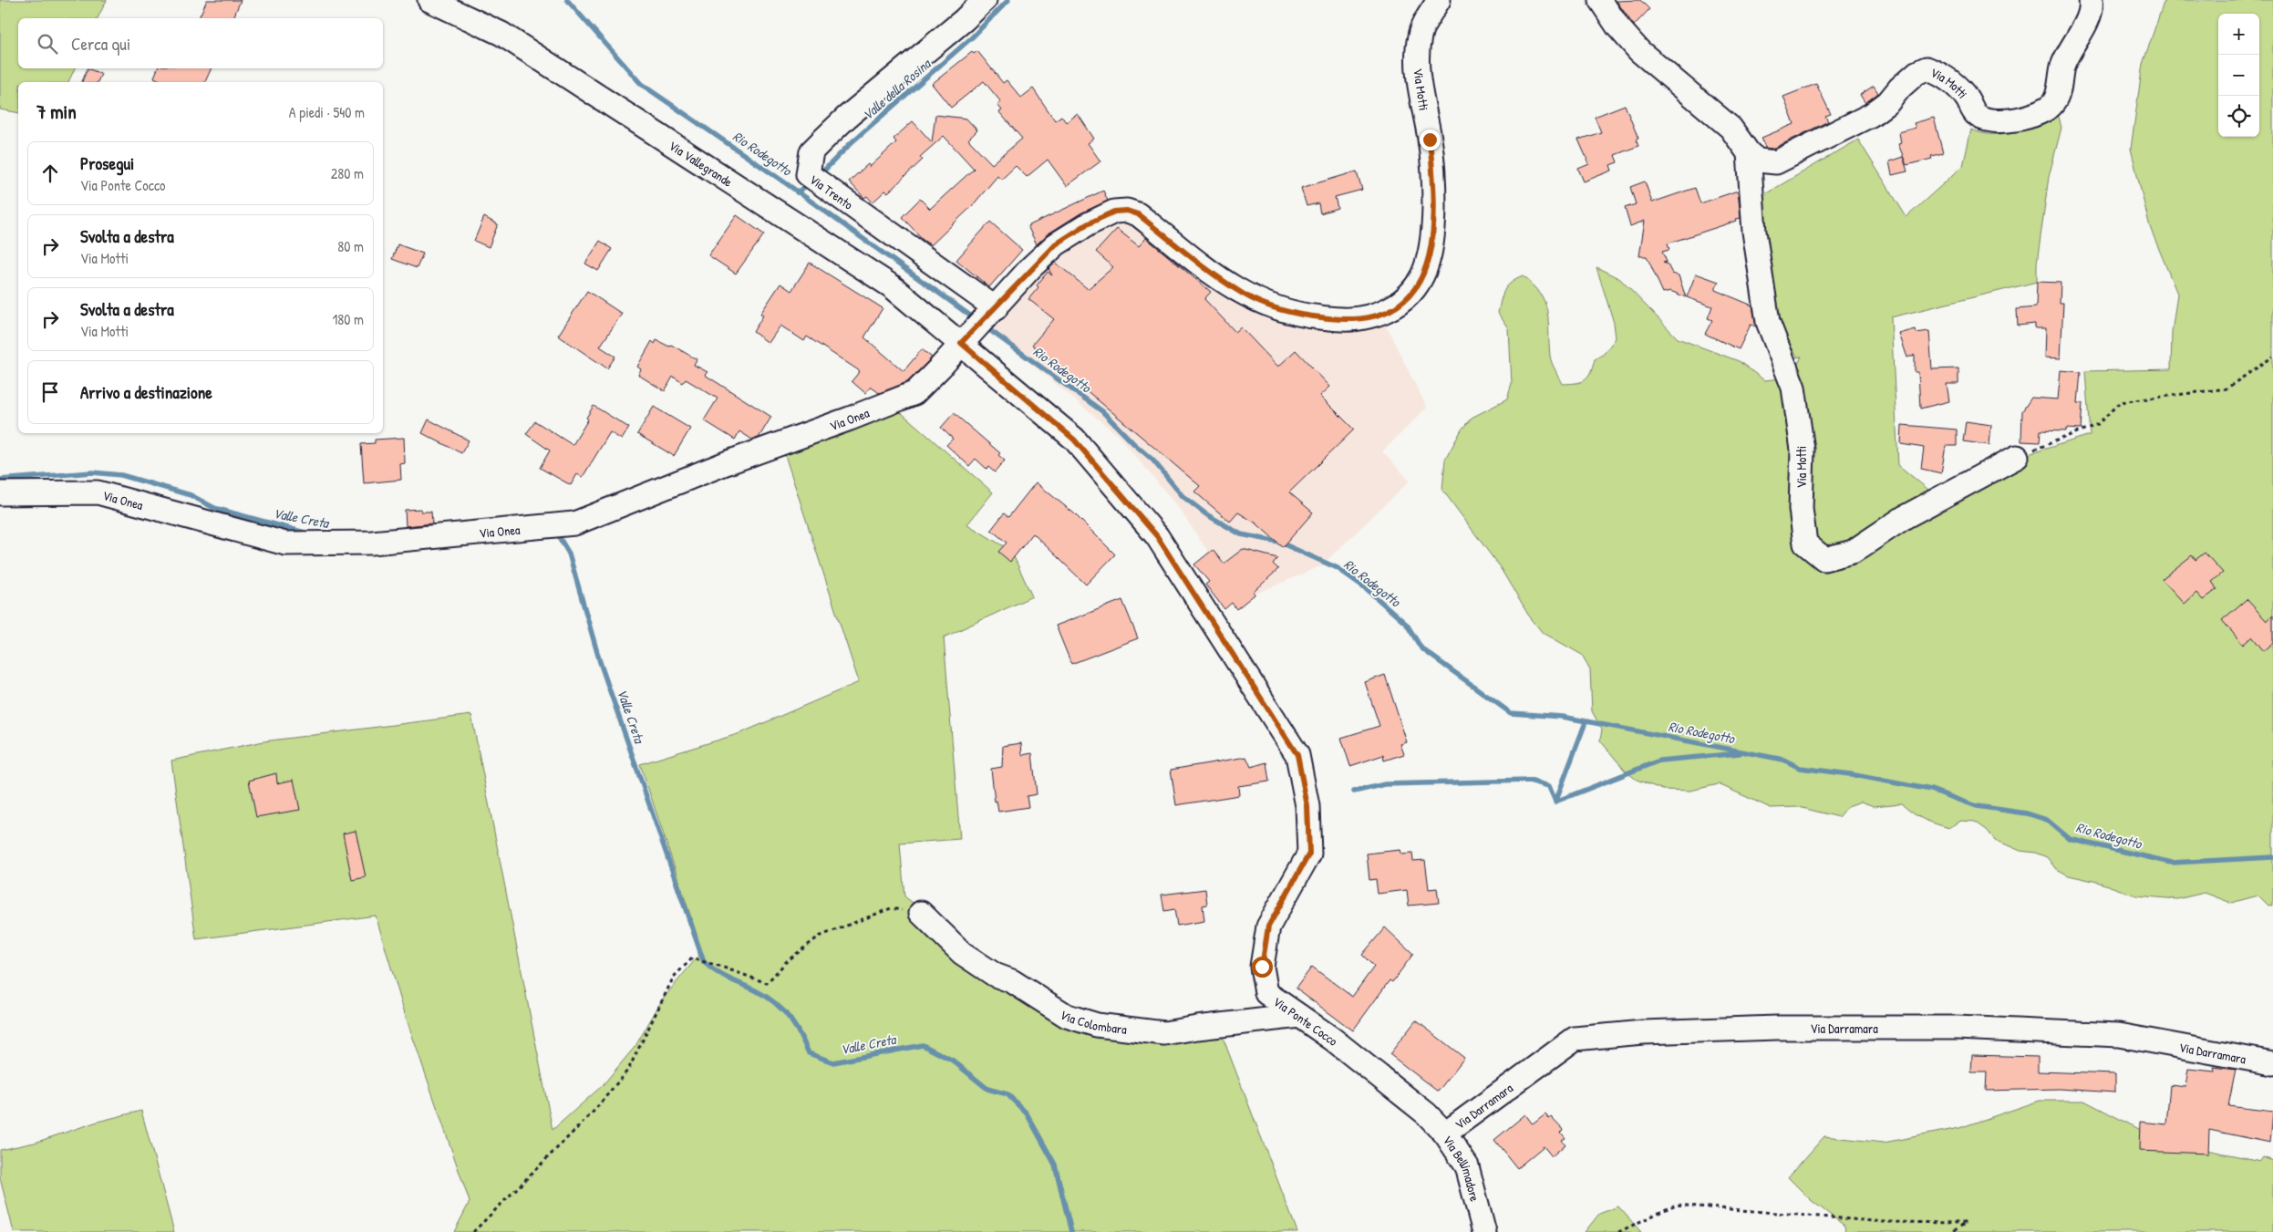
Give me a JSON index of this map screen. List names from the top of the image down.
{
  "streets": {
    "street": [
      "Via Motti",
      "Via Vallegrande",
      "Via Trento",
      "Via Onea",
      "Via Colombara",
      "Via Ponte Cocco",
      "Via Darramara",
      "Via Bellimadore"
    ]
  },
  "crossings": [
    ["Via Motti", "Via Vallegrande"],
    ["Via Motti", "Via Trento"],
    ["Via Motti", "Via Onea"],
    ["Via Motti", "Via Ponte Cocco"],
    ["Via Vallegrande", "Via Onea"],
    ["Via Vallegrande", "Via Ponte Cocco"],
    ["Via Onea", "Via Ponte Cocco"],
    ["Via Colombara", "Via Ponte Cocco"],
    ["Via Ponte Cocco", "Via Bellimadore"],
    ["Via Darramara", "Via Bellimadore"]
  ],
  "water": ["Valle della Rosina", "Rio Rodegotto", "Valle Creta"],
  "page": {
    "map_buttons": ["+", "−"],
    "search": "Cerca qui",
    "heading": ["7 min", "A piedi · 540 m"],
    "list": [
      ["Prosegui", "Via Ponte Cocco", "280 m"],
      ["Svolta a destra", "Via Motti", "80 m"],
      ["Svolta a destra", "Via Motti", "180 m"],
      "Arrivo a destinazione"
    ]
  }
}
